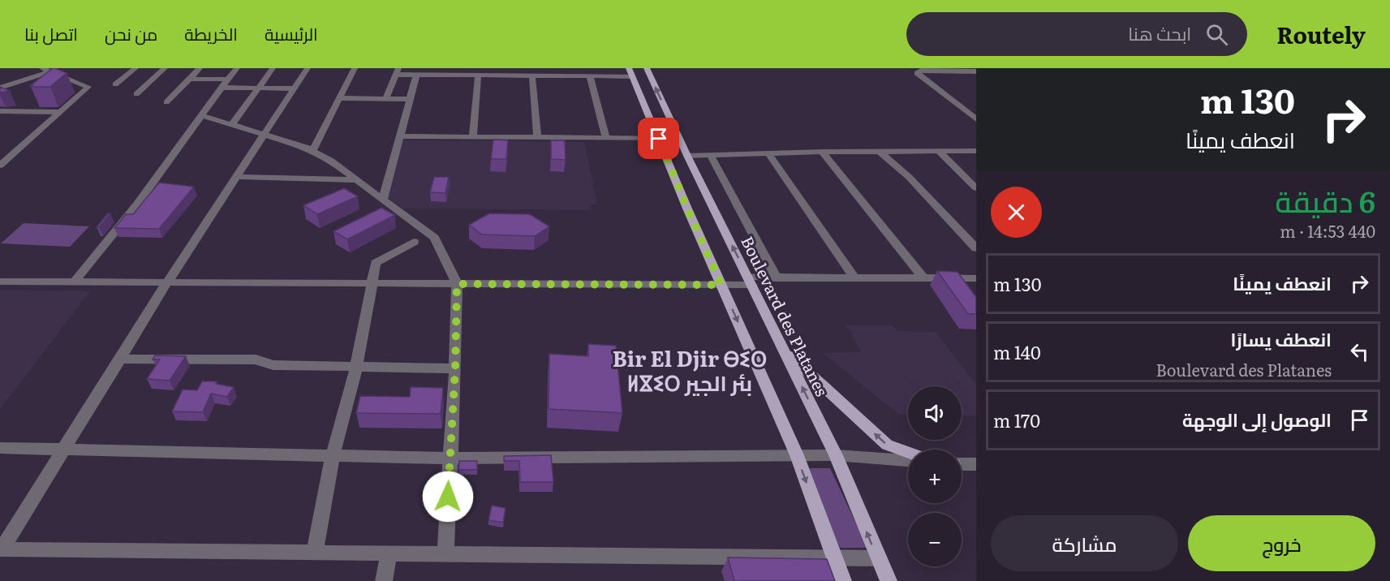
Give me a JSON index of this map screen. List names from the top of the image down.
{
  "streets": {
    "main road": ["Boulevard des Platanes"]
  },
  "districts": ["Bir El Djir ⴱⵉⵔ ⵍⴵⵉⵔ بئر الجير"],
  "page": {
    "header": "Routely",
    "search": "ابحث هنا",
    "nav": [
      "الرئيسية",
      "الخريطة",
      "من نحن",
      "اتصل بنا"
    ],
    "turn": ["130 m", "انعطف يمينًا"],
    "heading": ["6 دقيقة", "440 m · 14:53"],
    "list": [
      {
        "name": "انعطف يمينًا",
        "value": "130 m"
      },
      {
        "name": "انعطف يسارًا",
        "note": "Boulevard des Platanes",
        "value": "140 m"
      },
      {
        "name": "الوصول إلى الوجهة",
        "value": "170 m"
      }
    ],
    "map_buttons": ["+", "−"],
    "buttons": ["خروج", "مشاركة"]
  }
}
